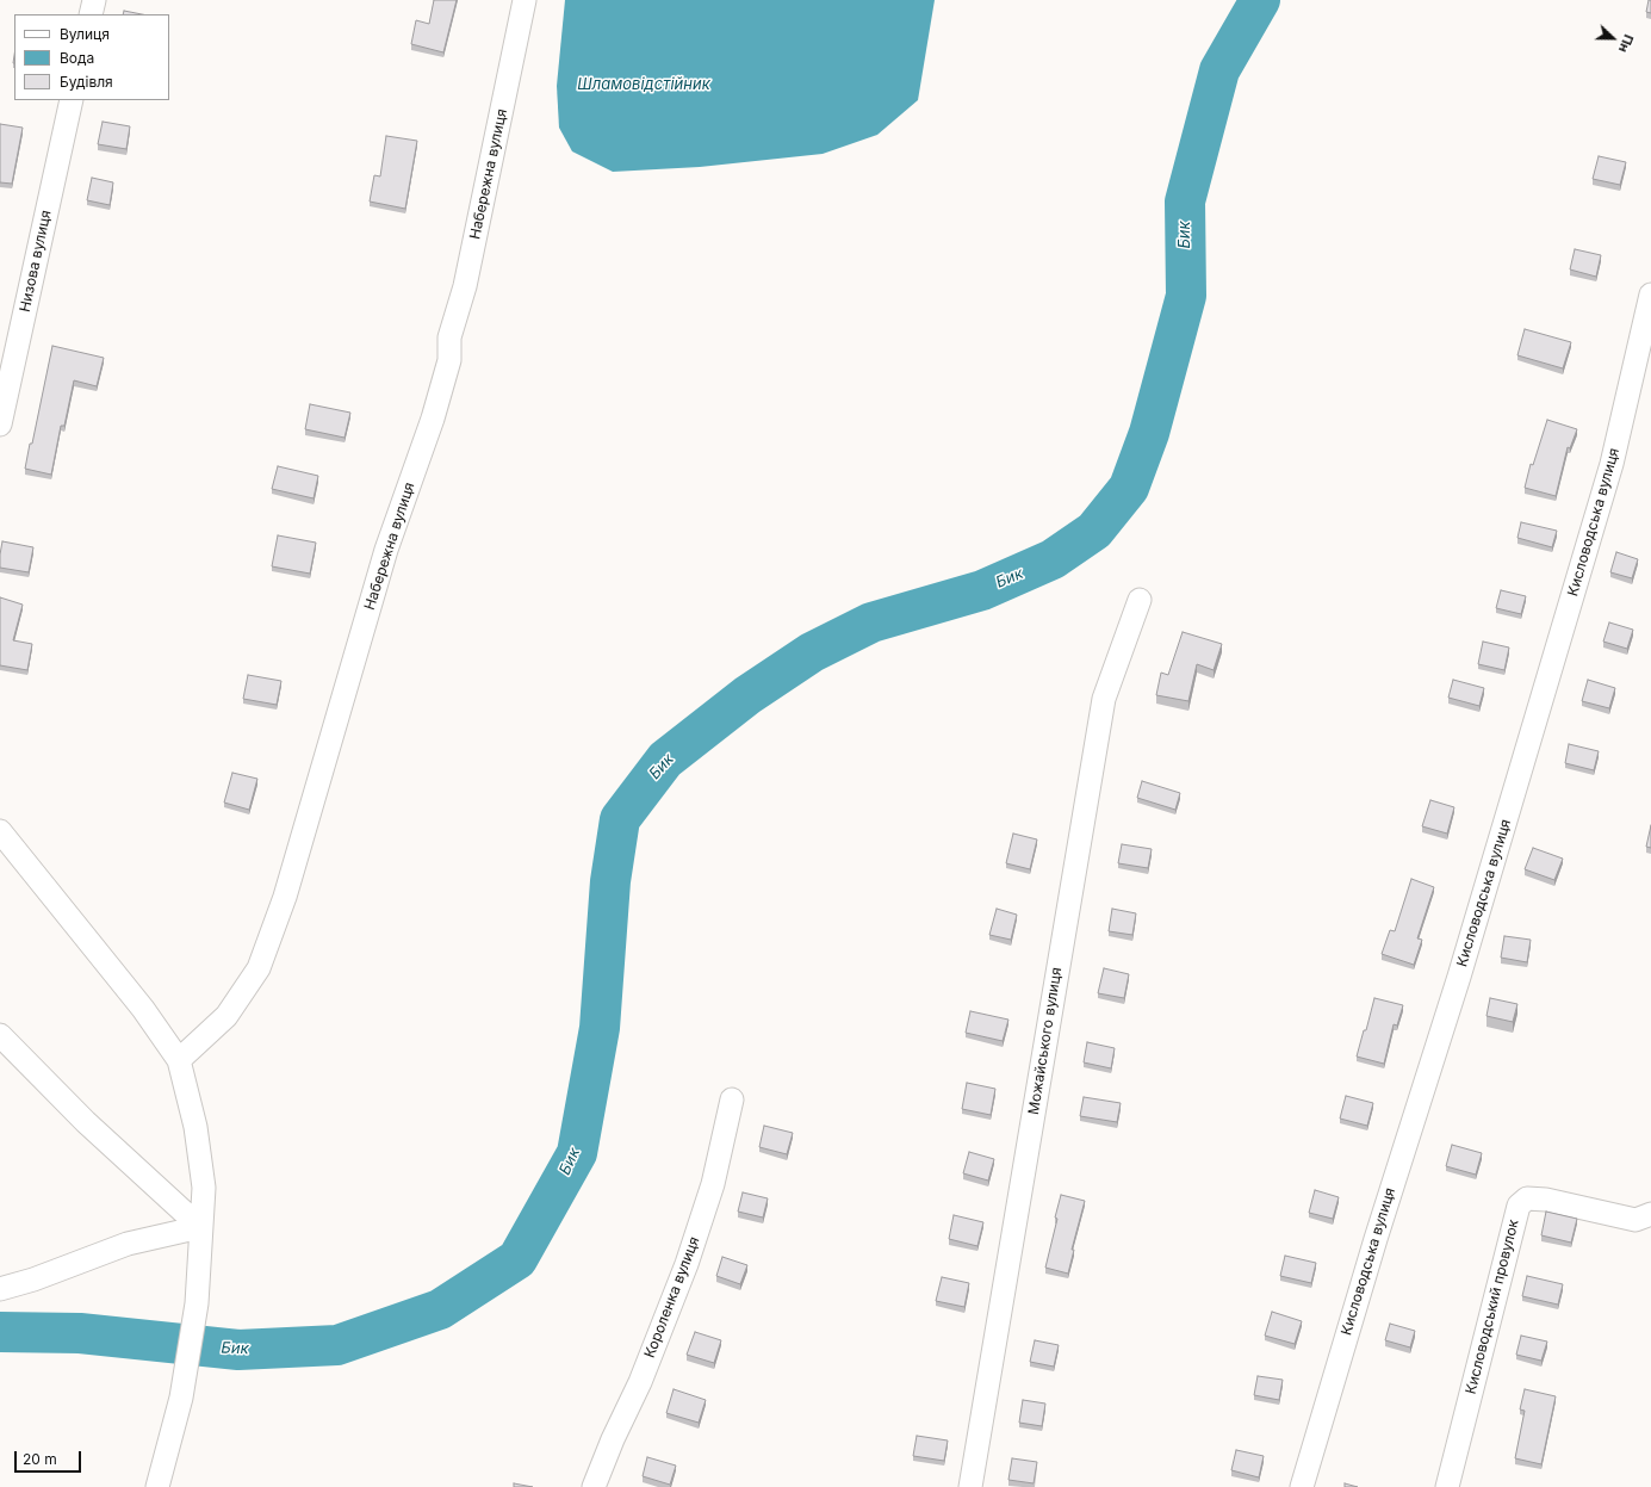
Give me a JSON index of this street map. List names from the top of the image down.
{
  "streets": {
    "street": [
      "Набережна вулиця",
      "Низова вулиця",
      "Кисловодська вулиця",
      "Можайського вулиця",
      "Короленка вулиця",
      "Кисловодський провулок"
    ]
  },
  "water": ["Шламовідстійник", "Бик"],
  "legend": ["Вулиця", "Вода", "Будівля"],
  "scale_bar": "20 m",
  "north": "right"
}
